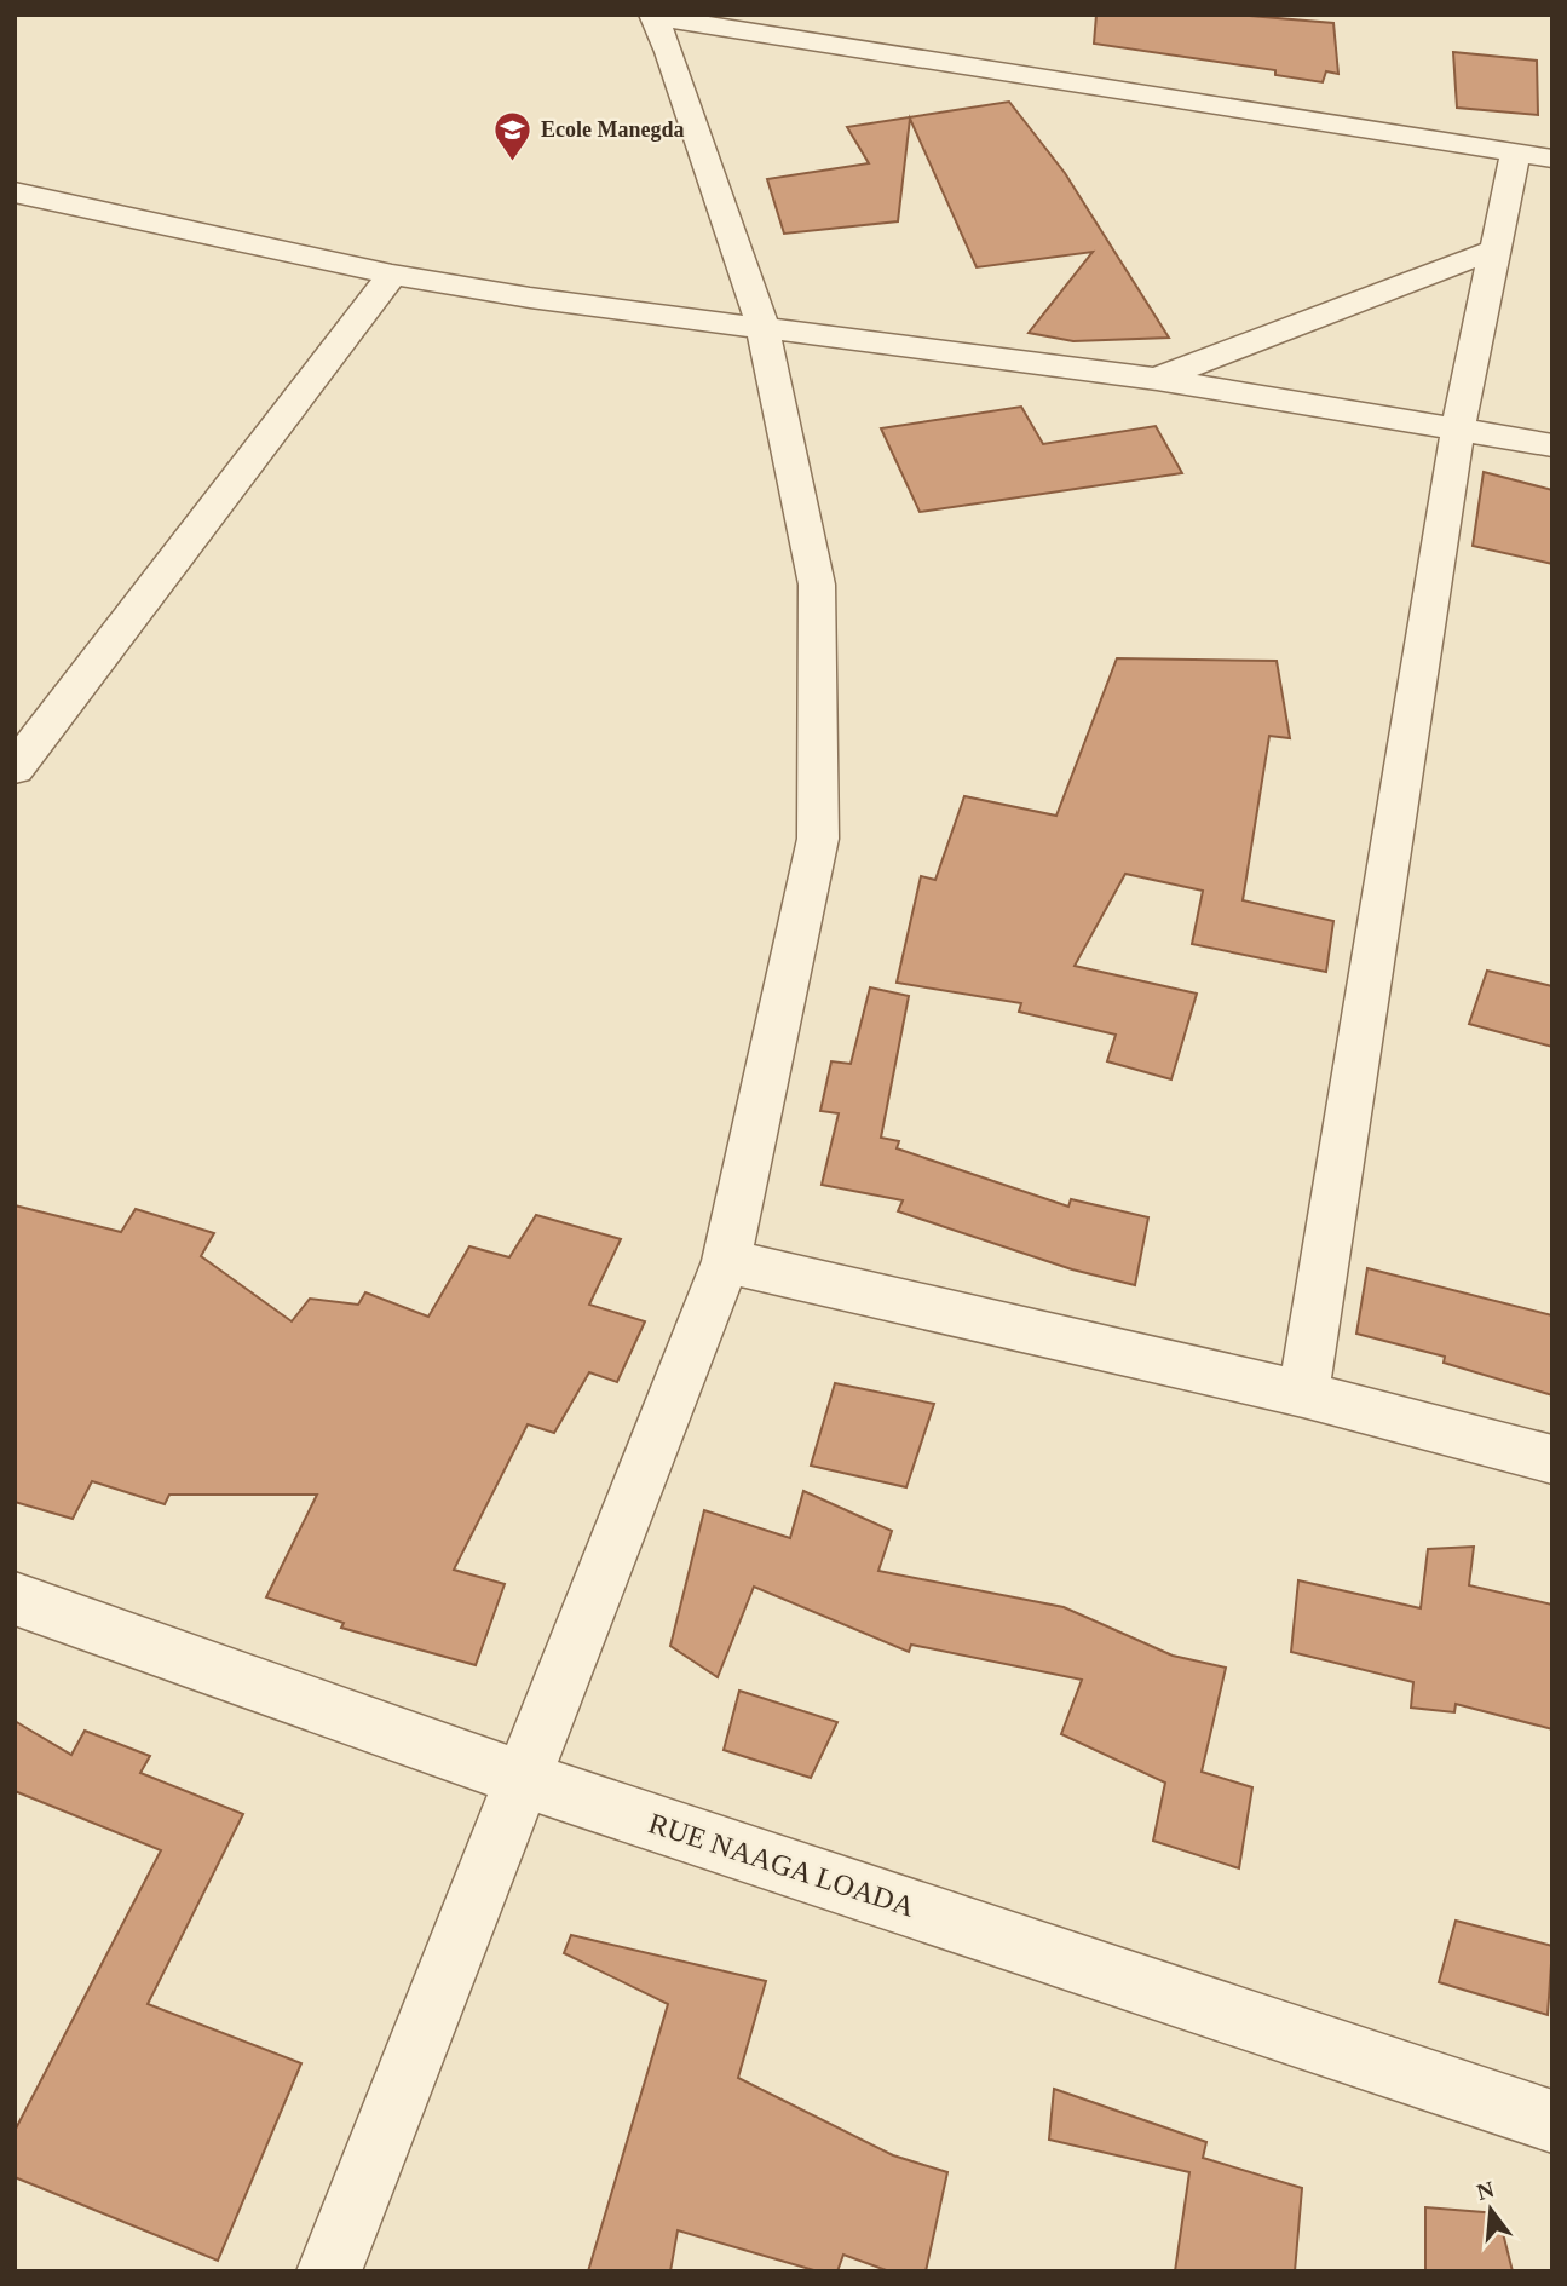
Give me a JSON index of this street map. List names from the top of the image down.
{
  "streets": {
    "street": ["RUE NAAGA LOADA"]
  },
  "places": {
    "school or university": ["Ecole Manegda"]
  },
  "north": "top"
}
